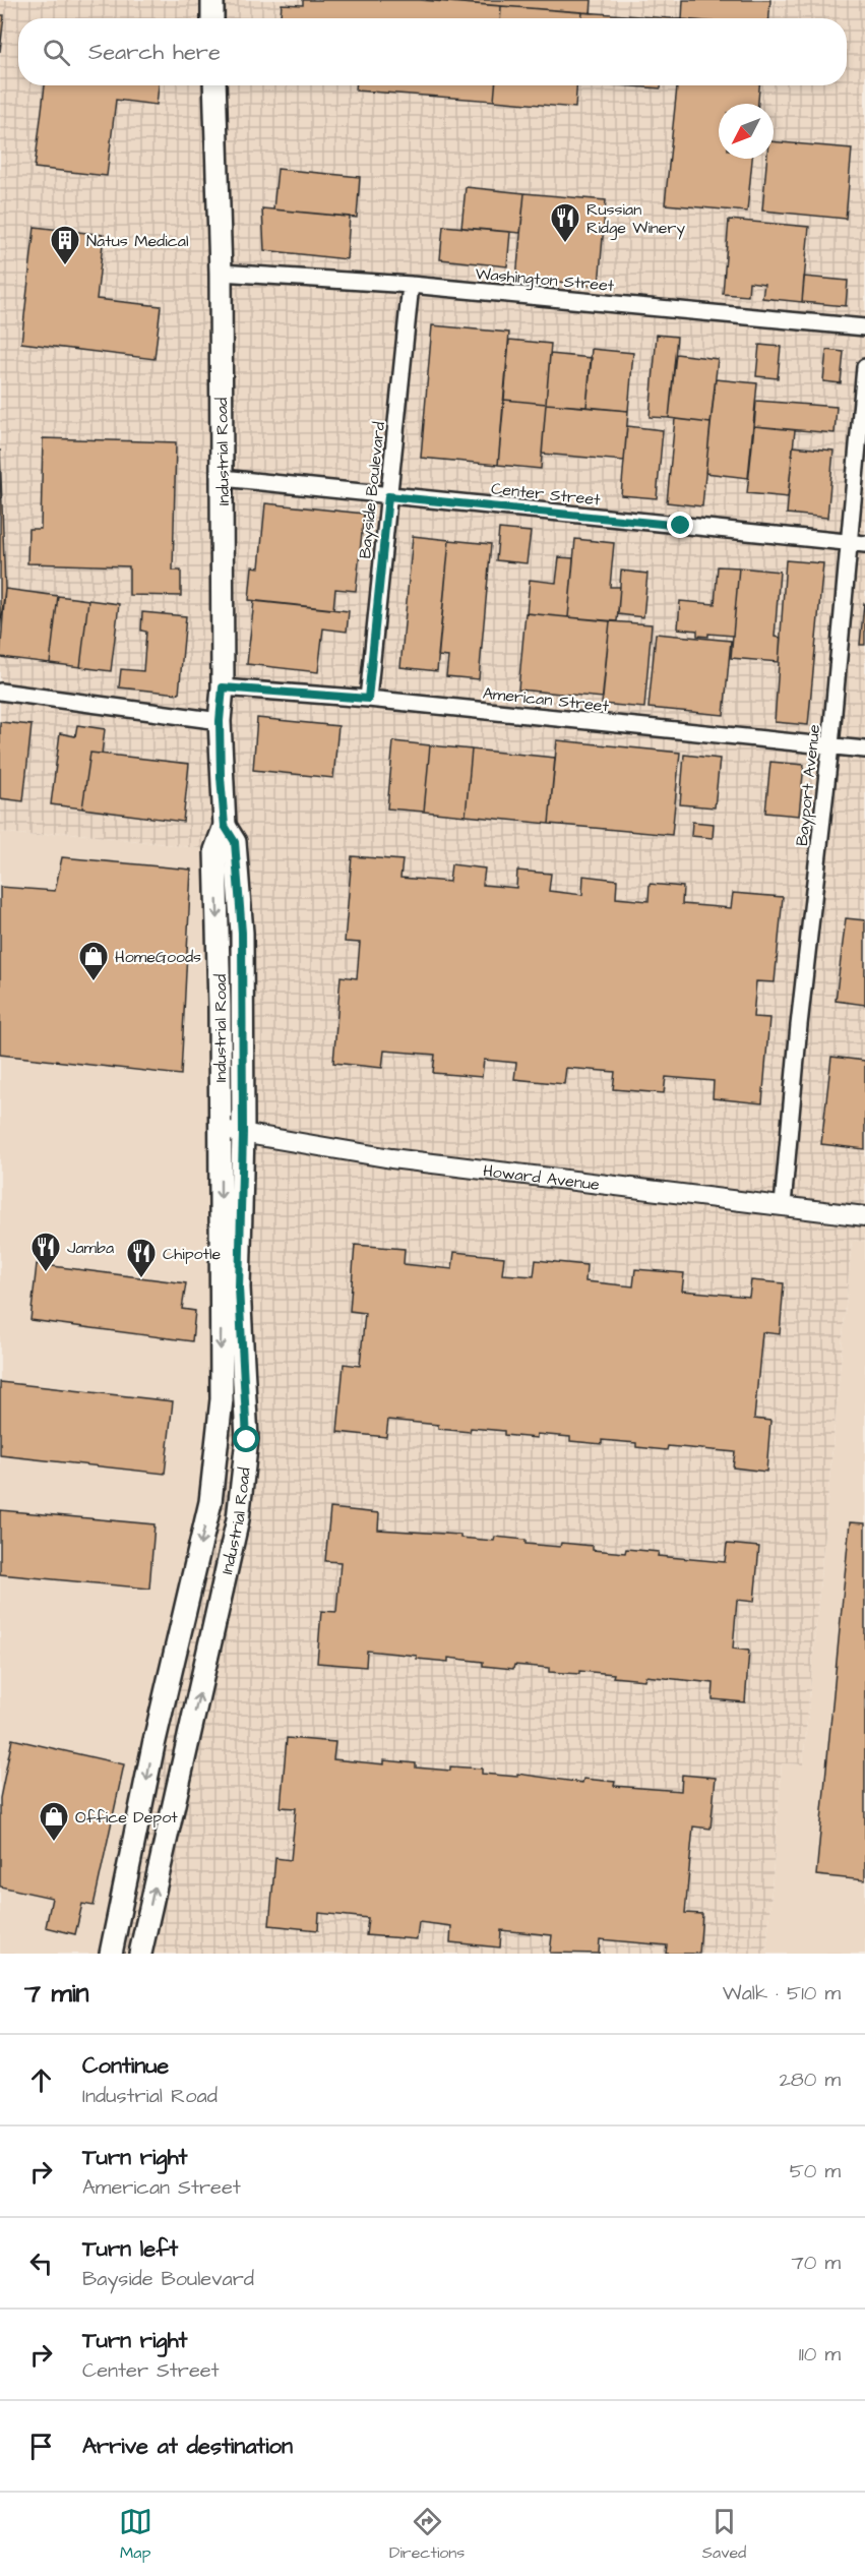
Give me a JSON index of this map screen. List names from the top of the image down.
{
  "streets": {
    "main road": ["Industrial Road"],
    "street": [
      "Washington Street",
      "Bayside Boulevard",
      "Center Street",
      "American Street",
      "Bayport Avenue",
      "Howard Avenue"
    ]
  },
  "crossings": [
    ["Washington Street", "Industrial Road"],
    ["Washington Street", "Bayside Boulevard"],
    ["Industrial Road", "Center Street"],
    ["Industrial Road", "American Street"],
    ["Industrial Road", "Howard Avenue"],
    ["Bayside Boulevard", "Center Street"],
    ["Bayside Boulevard", "American Street"],
    ["Center Street", "Bayport Avenue"],
    ["American Street", "Bayport Avenue"],
    ["Bayport Avenue", "Howard Avenue"]
  ],
  "places": {
    "restaurant": ["Russian Ridge Winery", "Jamba", "Chipotle"],
    "building": ["Natus Medical"],
    "shop": ["HomeGoods", "Office Depot"]
  },
  "north": "bottom left",
  "page": {
    "search": "Search here",
    "heading": ["7 min", "Walk · 510 m"],
    "list": [
      ["Continue", "Industrial Road", "280 m"],
      ["Turn right", "American Street", "50 m"],
      ["Turn left", "Bayside Boulevard", "70 m"],
      ["Turn right", "Center Street", "110 m"],
      "Arrive at destination"
    ],
    "nav": ["Map", "Directions", "Saved"]
  }
}
